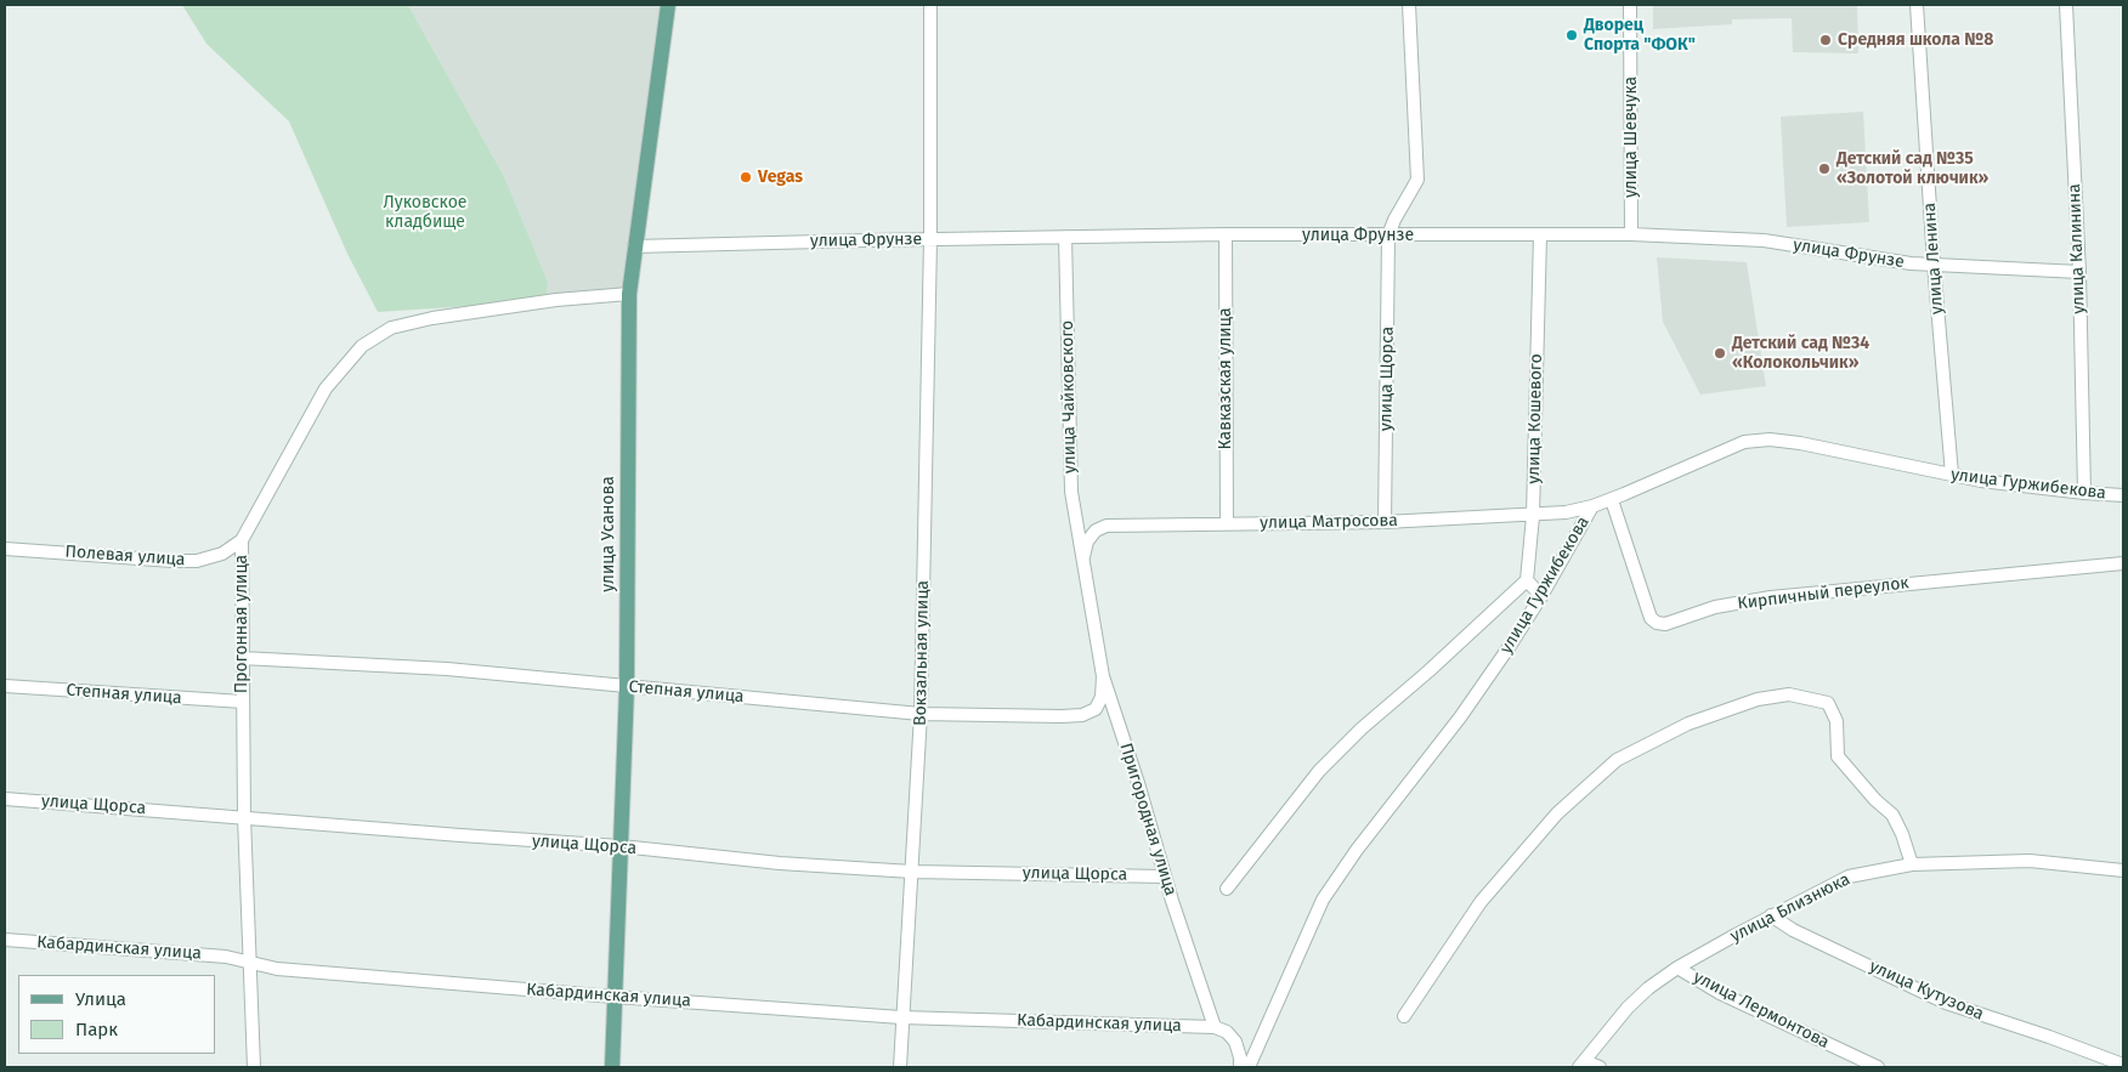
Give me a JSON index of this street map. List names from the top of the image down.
{
  "streets": {
    "main road": ["улица Усанова"],
    "street": [
      "улица Шевчука",
      "улица Фрунзе",
      "улица Калинина",
      "улица Ленина",
      "Кавказская улица",
      "улица Щорса",
      "улица Чайковского",
      "улица Кошевого",
      "улица Гуржибекова",
      "улица Матросова",
      "Полевая улица",
      "Кирпичный переулок",
      "Прогонная улица",
      "Вокзальная улица",
      "Степная улица",
      "Пригородная улица",
      "улица Близнюка",
      "Кабардинская улица",
      "улица Кутузова",
      "улица Лермонтова"
    ]
  },
  "crossings": [
    ["улица Шевчука", "улица Фрунзе"],
    ["улица Фрунзе", "улица Калинина"],
    ["улица Фрунзе", "улица Ленина"],
    ["улица Фрунзе", "Кавказская улица"],
    ["улица Фрунзе", "улица Щорса"],
    ["улица Фрунзе", "улица Чайковского"],
    ["улица Фрунзе", "улица Кошевого"],
    ["улица Фрунзе", "улица Усанова"],
    ["улица Фрунзе", "Вокзальная улица"],
    ["улица Калинина", "улица Гуржибекова"],
    ["улица Ленина", "улица Гуржибекова"],
    ["Кавказская улица", "улица Матросова"],
    ["улица Щорса", "улица Матросова"],
    ["улица Щорса", "улица Усанова"],
    ["улица Щорса", "Прогонная улица"],
    ["улица Щорса", "Вокзальная улица"],
    ["улица Щорса", "Пригородная улица"],
    ["улица Чайковского", "улица Матросова"],
    ["улица Чайковского", "Пригородная улица"],
    ["улица Кошевого", "улица Гуржибекова"],
    ["улица Кошевого", "улица Матросова"],
    ["улица Гуржибекова", "улица Матросова"],
    ["улица Гуржибекова", "Кирпичный переулок"],
    ["улица Матросова", "Пригородная улица"],
    ["улица Усанова", "Прогонная улица"],
    ["улица Усанова", "Степная улица"],
    ["улица Усанова", "Кабардинская улица"],
    ["Полевая улица", "Прогонная улица"],
    ["Прогонная улица", "Степная улица"],
    ["Прогонная улица", "Кабардинская улица"],
    ["Вокзальная улица", "Степная улица"],
    ["Вокзальная улица", "Кабардинская улица"],
    ["Степная улица", "Пригородная улица"],
    ["Пригородная улица", "Кабардинская улица"],
    ["улица Близнюка", "улица Кутузова"],
    ["улица Близнюка", "улица Лермонтова"]
  ],
  "parks": ["Луковское кладбище"],
  "places": [
    "Дворец Спорта \"ФОК\"",
    "Средняя школа №8",
    "Детский сад №35 «Золотой ключик»",
    "Vegas",
    "Детский сад №34 «Колокольчик»"
  ],
  "legend": ["Улица", "Парк"]
}
